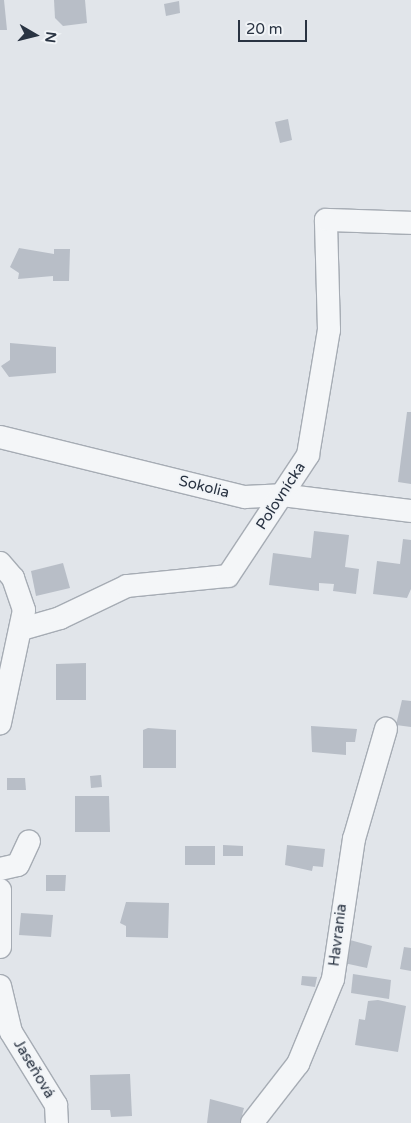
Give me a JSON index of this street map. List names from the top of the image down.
{
  "streets": {
    "street": [
      "Sokolia",
      "Poľovnícka",
      "Havrania",
      "Jaseňová"
    ]
  },
  "crossings": [
    ["Sokolia", "Poľovnícka"]
  ],
  "scale_bar": "20 m",
  "north": "right"
}
